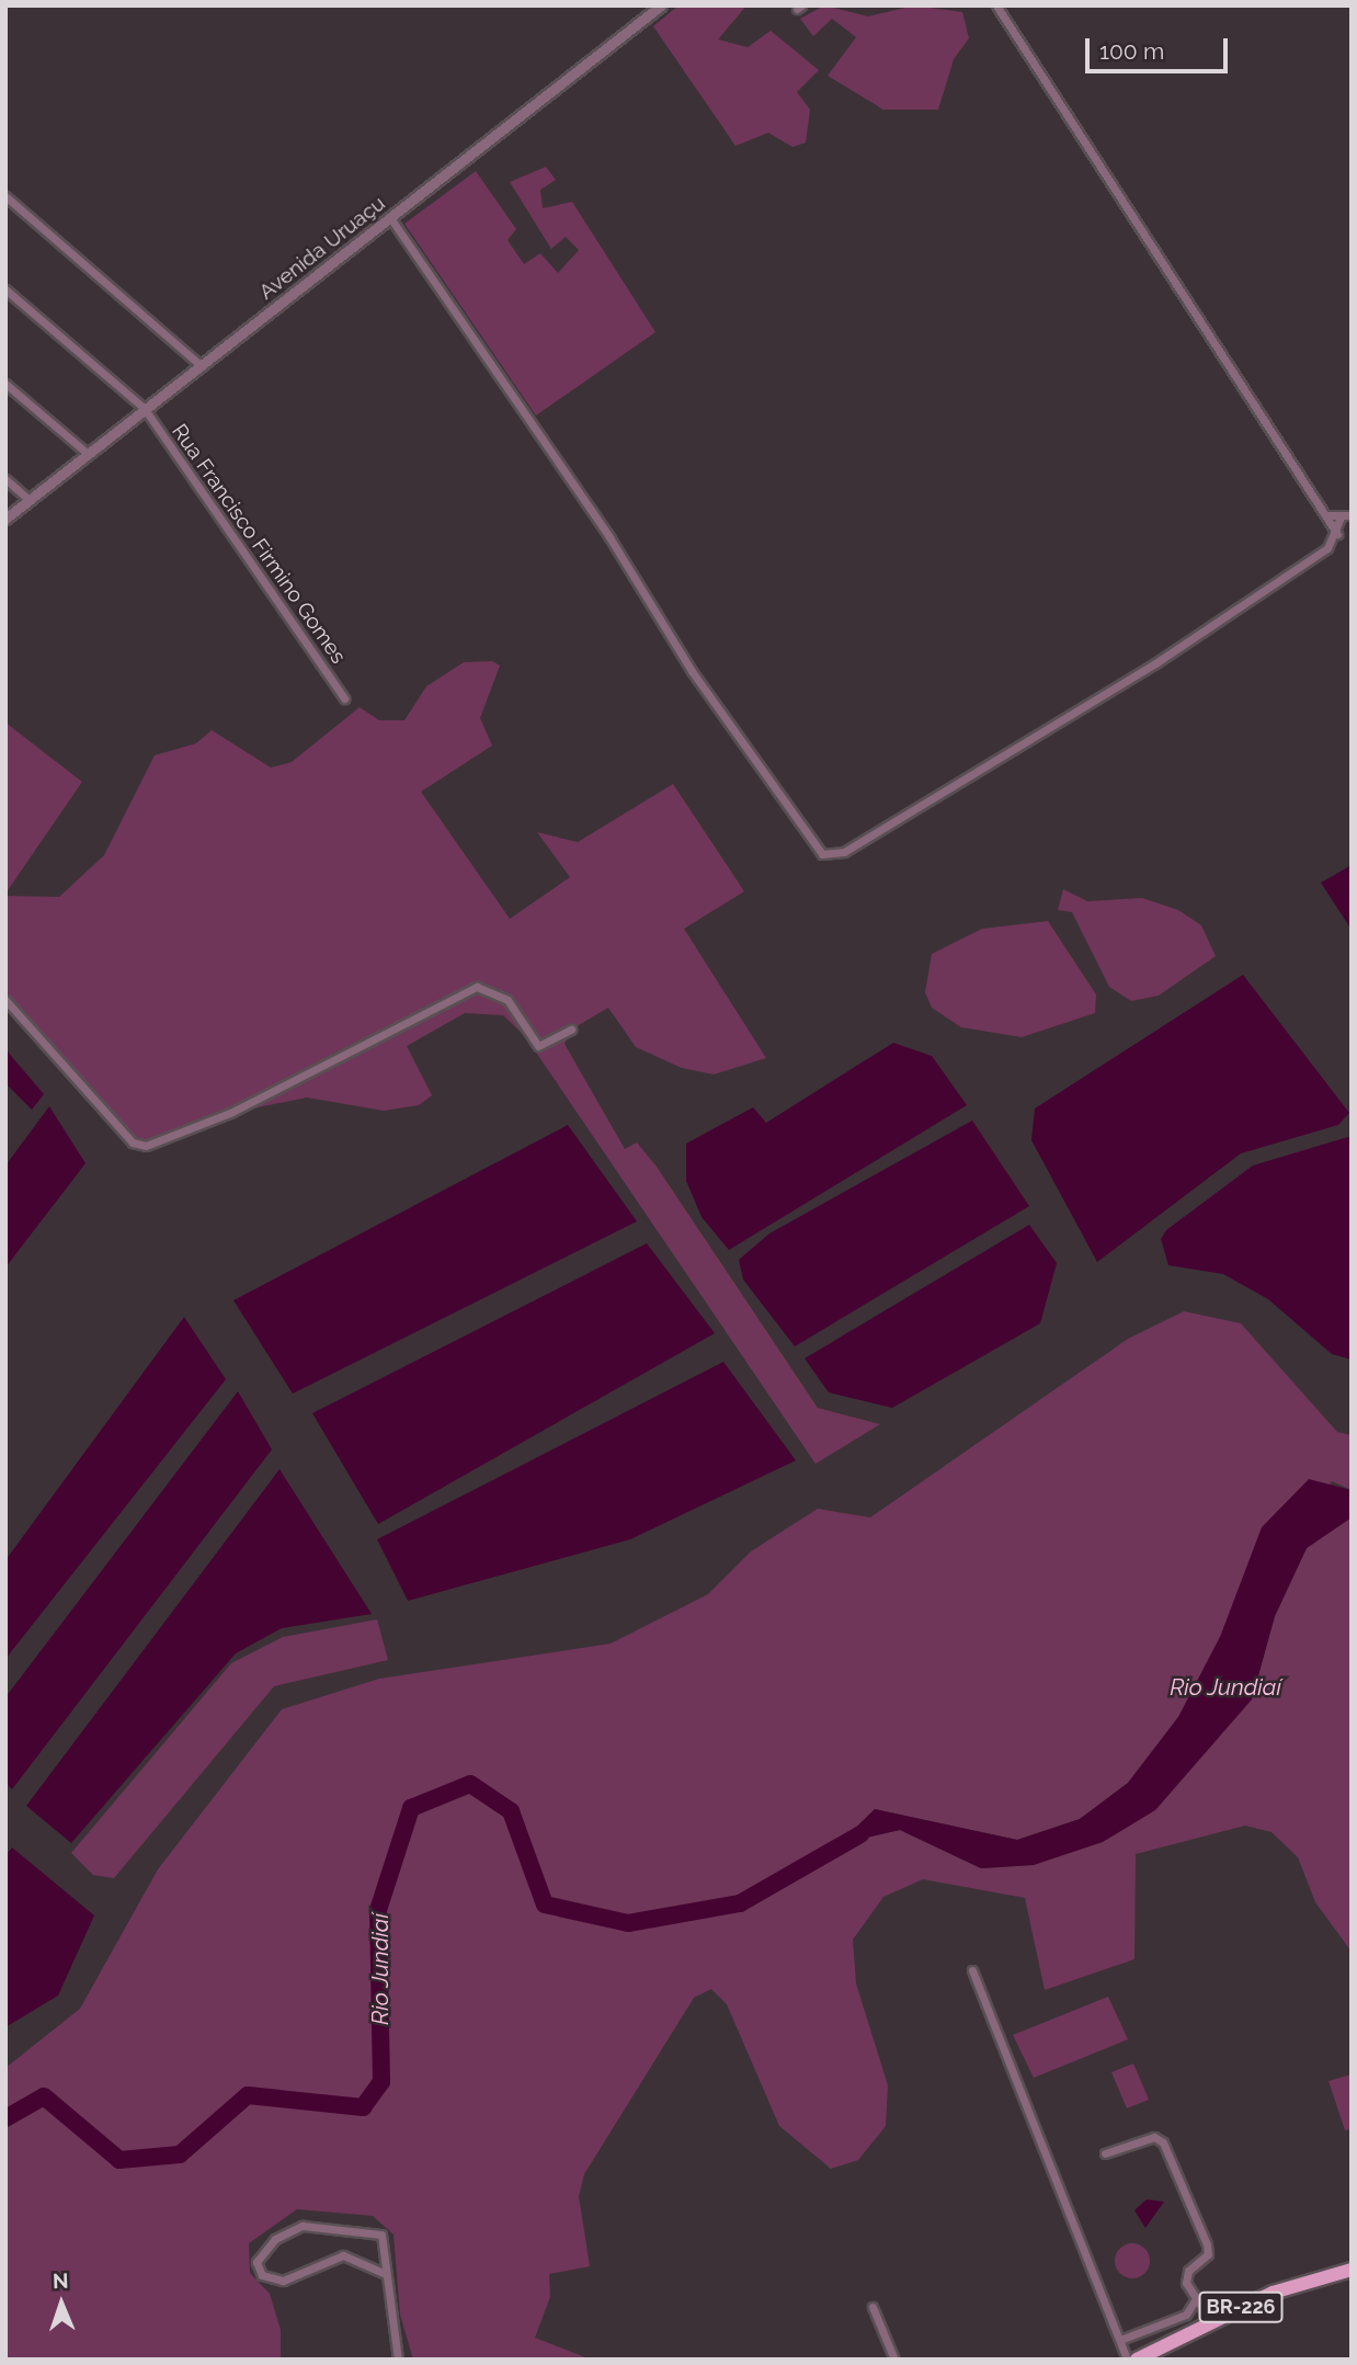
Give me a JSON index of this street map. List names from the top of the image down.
{
  "streets": {
    "main road": ["BR-226"],
    "street": ["Avenida Uruaçu", "Rua Francisco Firmino Gomes"]
  },
  "crossings": [
    ["Avenida Uruaçu", "Rua Francisco Firmino Gomes"]
  ],
  "water": ["Rio Jundiaí"],
  "scale_bar": "100 m",
  "north": "top"
}
